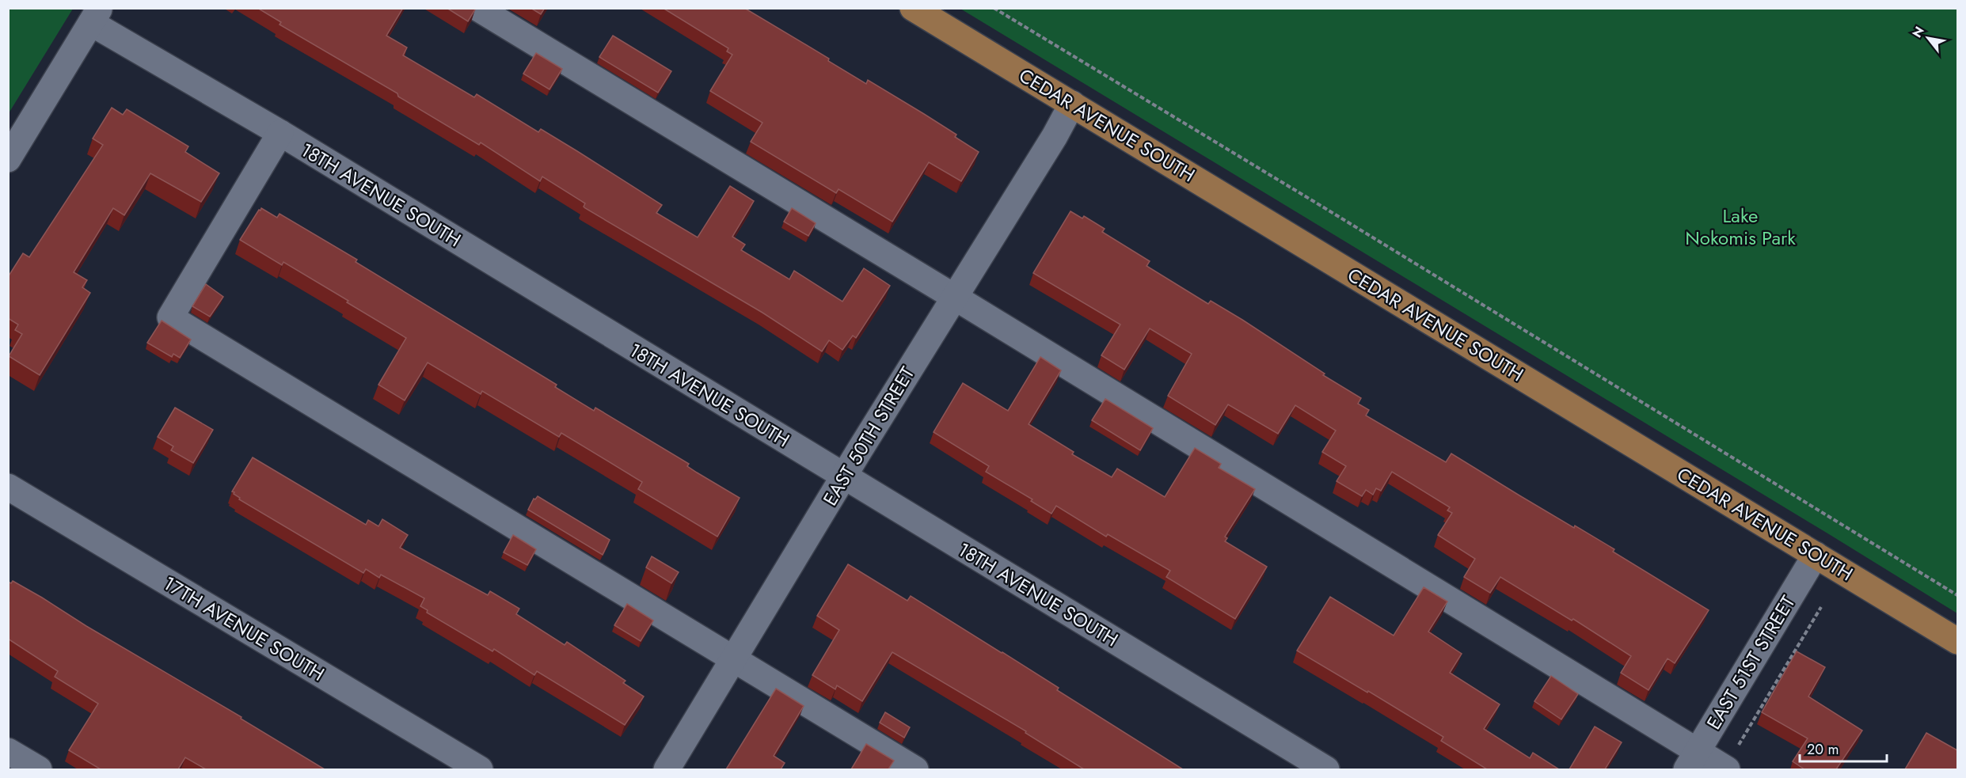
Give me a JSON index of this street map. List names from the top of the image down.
{
  "streets": {
    "main road": ["CEDAR AVENUE SOUTH"],
    "street": [
      "18TH AVENUE SOUTH",
      "EAST 50TH STREET",
      "17TH AVENUE SOUTH",
      "EAST 51ST STREET"
    ]
  },
  "crossings": [
    ["CEDAR AVENUE SOUTH", "EAST 50TH STREET"],
    ["CEDAR AVENUE SOUTH", "EAST 51ST STREET"],
    ["18TH AVENUE SOUTH", "EAST 50TH STREET"]
  ],
  "parks": ["Lake Nokomis Park"],
  "scale_bar": "20 m",
  "north": "top left"
}
